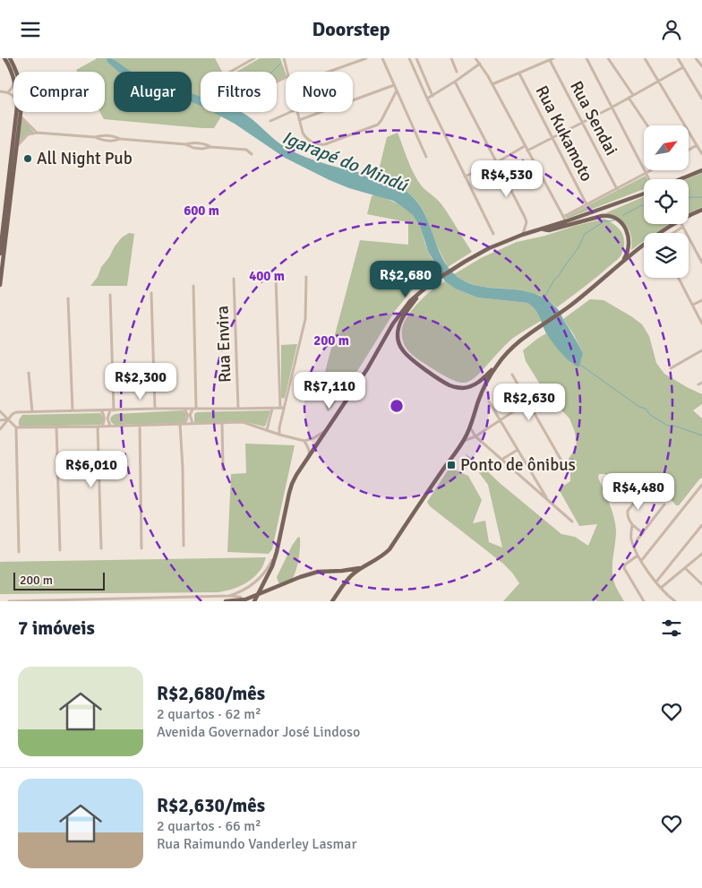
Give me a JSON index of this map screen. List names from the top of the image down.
{
  "streets": {
    "street": ["Rua Sendai", "Rua Kukamoto", "Rua Envira"]
  },
  "water": ["Igarapé do Mindú"],
  "places": {
    "other": ["All Night Pub"],
    "transit": ["Ponto de ônibus"]
  },
  "scale_bar": "200 m",
  "north": "top right",
  "page": {
    "header": "Doorstep",
    "chip": [
      "Comprar",
      "Alugar",
      "Filtros",
      "Novo"
    ],
    "price": [
      "R$4,530",
      "R$2,680",
      "R$2,300",
      "R$7,110",
      "R$2,630",
      "R$6,010",
      "R$4,480"
    ],
    "scale": "200 m",
    "heading": "7 imóveis",
    "list": [
      {
        "name": "R$2,680/mês",
        "note": "2 quartos · 62 m² · Avenida Governador José Lindoso"
      },
      {
        "name": "R$2,630/mês",
        "note": "2 quartos · 66 m² · Rua Raimundo Vanderley Lasmar"
      }
    ]
  },
  "rings": ["600 m", "400 m", "200 m"]
}
